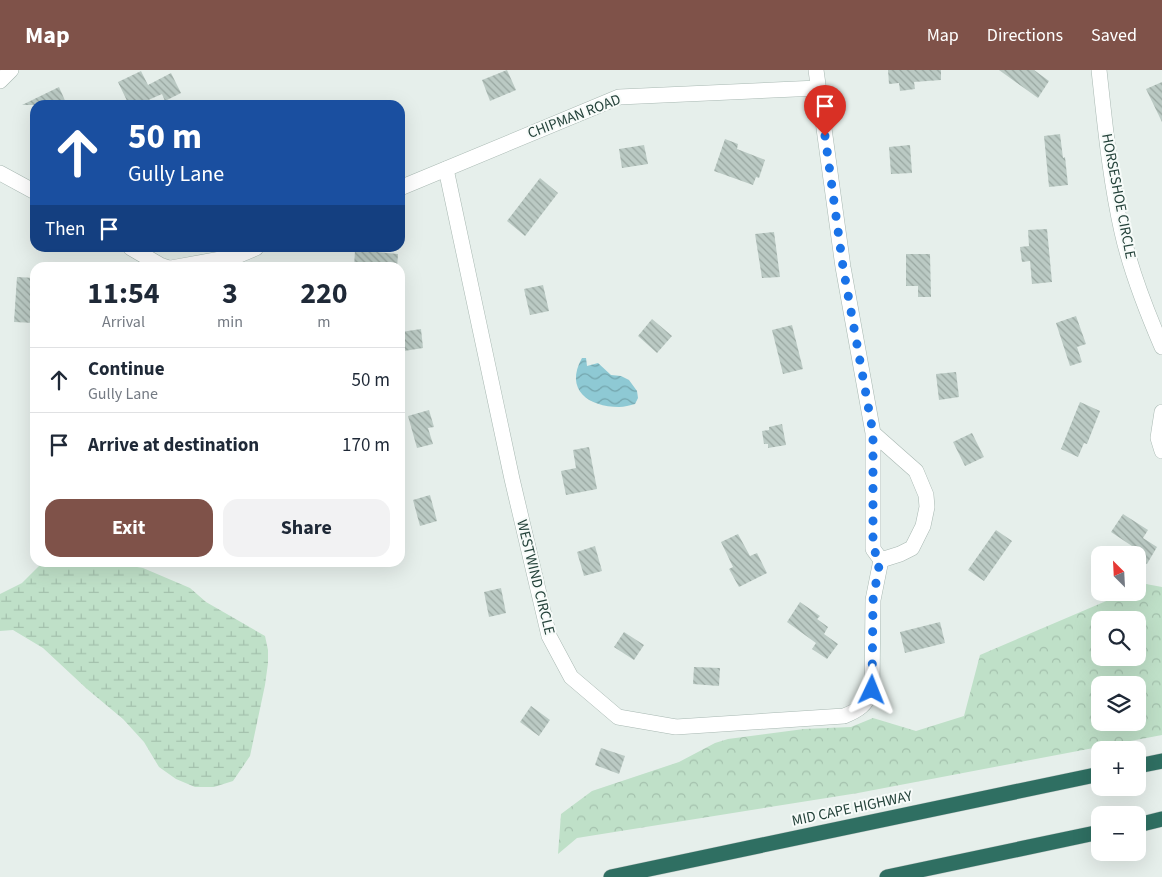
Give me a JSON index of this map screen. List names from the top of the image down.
{
  "streets": {
    "highway": ["MID CAPE HIGHWAY"],
    "street": ["CHIPMAN ROAD", "HORSESHOE CIRCLE", "WESTWIND CIRCLE"]
  },
  "crossings": [
    ["CHIPMAN ROAD", "WESTWIND CIRCLE"]
  ],
  "north": "top left",
  "page": {
    "header": "Map",
    "nav": ["Map", "Directions", "Saved"],
    "turn": ["50 m", "Gully Lane"],
    "then": "Then",
    "eta": [
      "11:54",
      "Arrival",
      "3",
      "min",
      "220",
      "m"
    ],
    "list": [
      {
        "name": "Continue",
        "note": "Gully Lane",
        "value": "50 m"
      },
      {
        "name": "Arrive at destination",
        "value": "170 m"
      }
    ],
    "buttons": ["Exit", "Share"],
    "map_buttons": ["+", "−"]
  }
}
